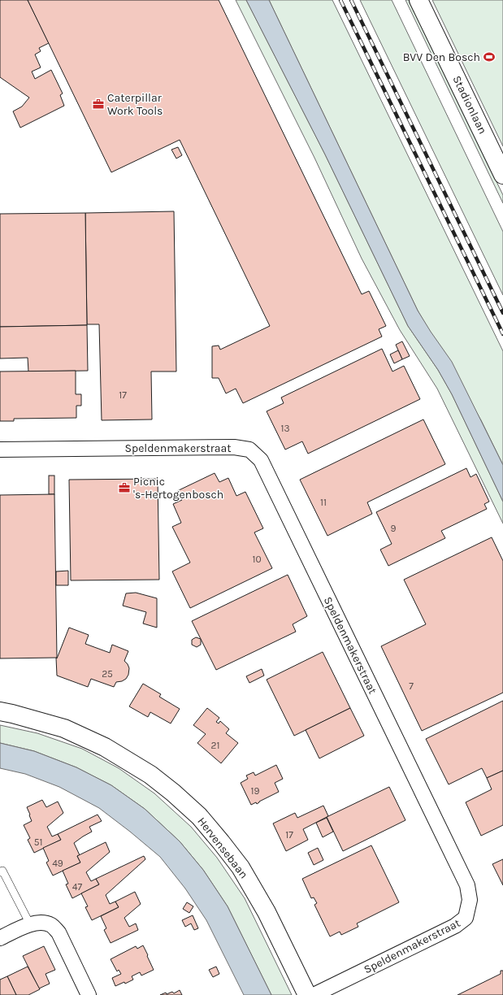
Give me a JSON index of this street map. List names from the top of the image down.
{
  "streets": {
    "street": ["Stadionlaan", "Speldenmakerstraat", "Hervensebaan"]
  },
  "places": {
    "sports": ["BVV Den Bosch"],
    "office": ["Caterpillar Work Tools", "Picnic 's-Hertogenbosch"]
  },
  "house_numbers": [
    "17",
    "13",
    "11",
    "9",
    "10",
    "25",
    "7",
    "21",
    "19",
    "17",
    "51",
    "49",
    "47"
  ]
}
